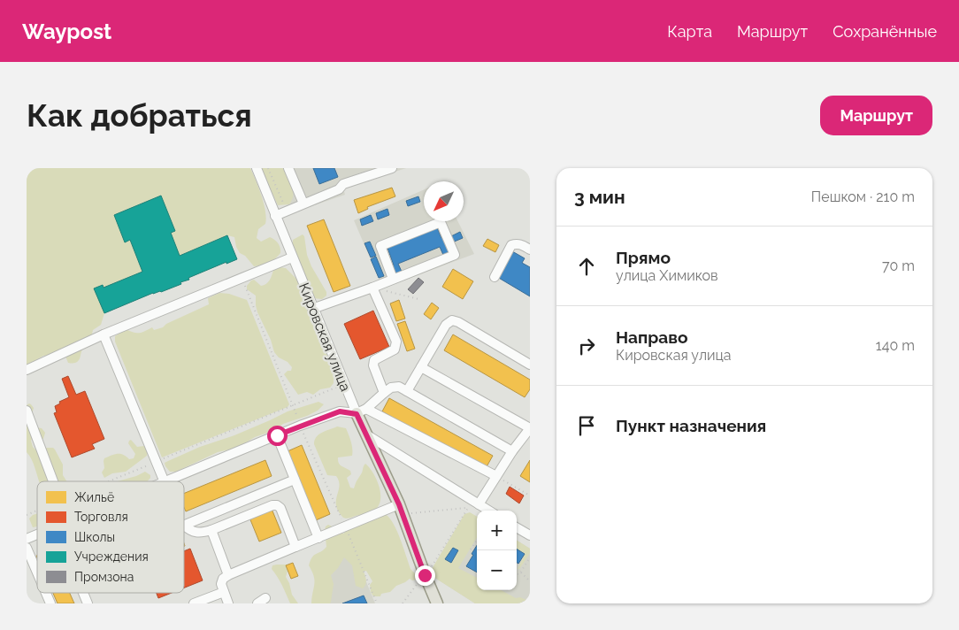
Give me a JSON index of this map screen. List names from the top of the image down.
{
  "streets": {
    "main road": ["Кировская улица"]
  },
  "legend": [
    "Жильё",
    "Торговля",
    "Школы",
    "Учреждения",
    "Промзона"
  ],
  "north": "bottom left",
  "page": {
    "header": "Waypost",
    "nav": ["Карта", "Маршрут", "Сохранённые"],
    "buttons": "Маршрут",
    "title": "Как добраться",
    "heading": ["3 мин", "Пешком · 210 m"],
    "list": [
      ["Прямо", "улица Химиков", "70 m"],
      ["Направо", "Кировская улица", "140 m"],
      "Пункт назначения"
    ],
    "map_buttons": ["+", "−"]
  }
}
